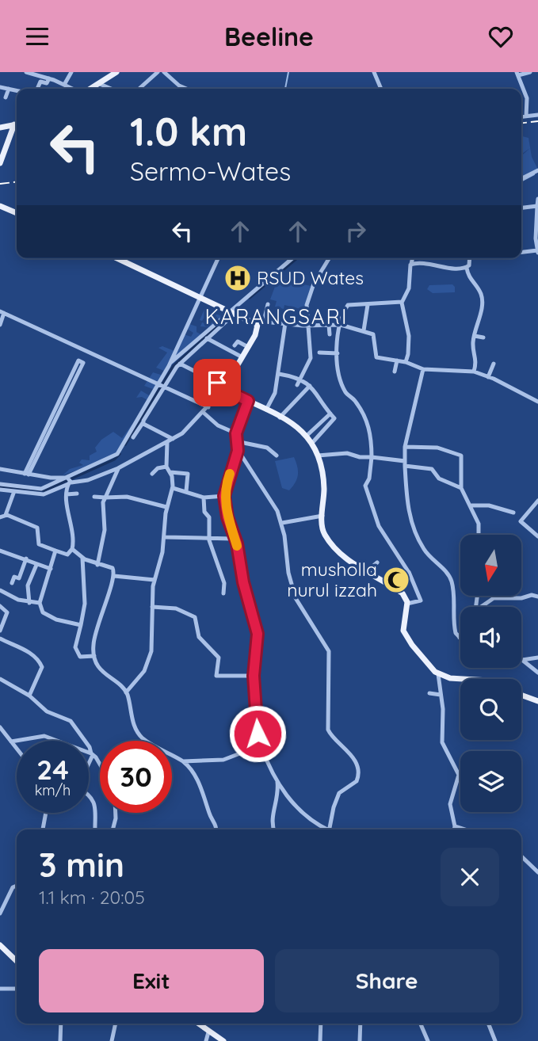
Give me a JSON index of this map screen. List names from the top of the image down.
{
  "districts": ["KARANGSARI"],
  "places": {
    "hospital": ["RSUD Wates"],
    "mosque": ["musholla nurul izzah"]
  },
  "north": "bottom",
  "page": {
    "header": "Beeline",
    "turn": ["1.0 km", "Sermo-Wates"],
    "speed": "24 km/h",
    "limit": "30",
    "heading": ["3 min", "1.1 km · 20:05"],
    "buttons": ["Exit", "Share"]
  }
}
